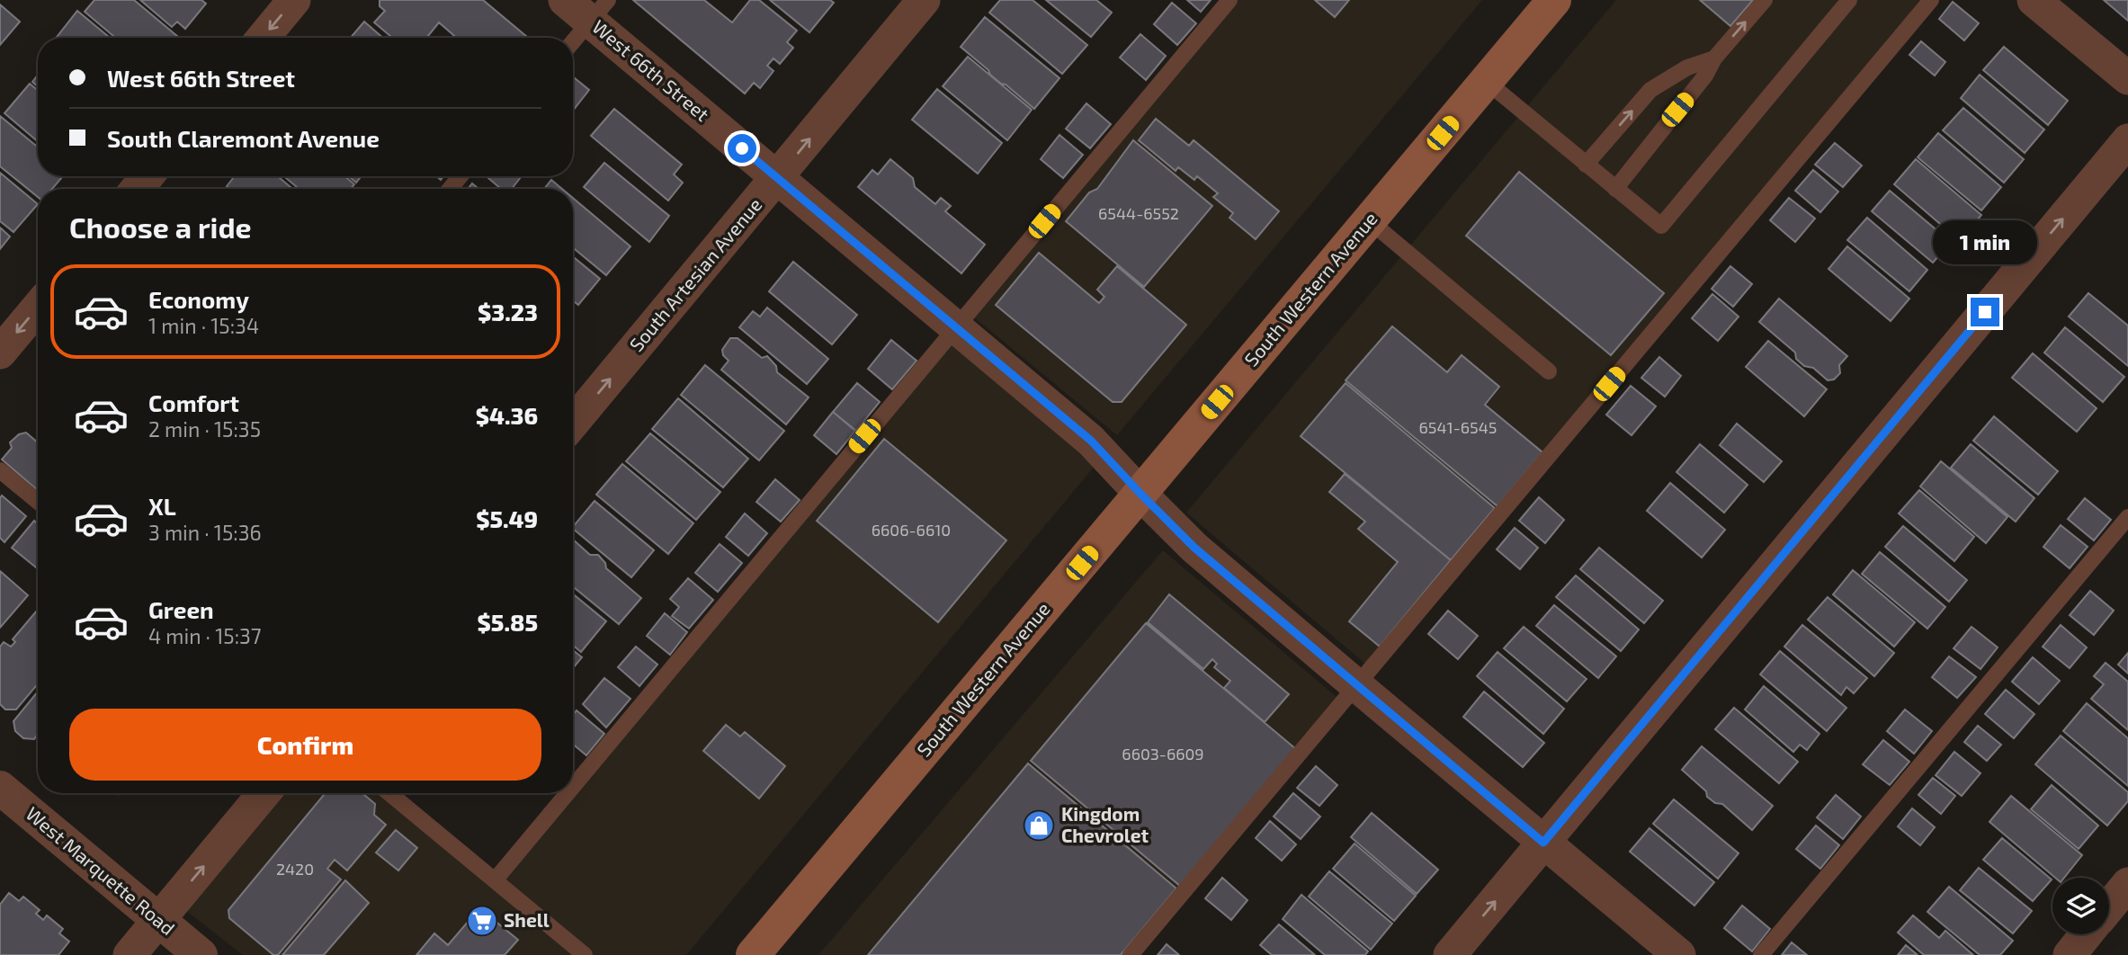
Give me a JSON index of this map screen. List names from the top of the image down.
{
  "streets": {
    "main road": ["South Western Avenue"],
    "street": ["West 66th Street", "South Artesian Avenue", "West Marquette Road"]
  },
  "crossings": [
    ["West 66th Street", "South Artesian Avenue"],
    ["West 66th Street", "South Western Avenue"]
  ],
  "one_way": ["South Artesian Avenue"],
  "places": {
    "shop": ["Kingdom Chevrolet"],
    "supermarket": ["Shell"]
  },
  "house_numbers": [
    "6544-6552",
    "6541-6545",
    "6606-6610",
    "6603-6609",
    "2420"
  ],
  "page": {
    "banner": ["West 66th Street", "South Claremont Avenue"],
    "heading": "Choose a ride",
    "bubble": "1 min",
    "list": [
      {
        "name": "Economy",
        "note": "1 min · 15:34",
        "value": "$3.23"
      },
      {
        "name": "Comfort",
        "note": "2 min · 15:35",
        "value": "$4.36"
      },
      {
        "name": "XL",
        "note": "3 min · 15:36",
        "value": "$5.49"
      },
      {
        "name": "Green",
        "note": "4 min · 15:37",
        "value": "$5.85"
      }
    ],
    "buttons": "Confirm"
  }
}
